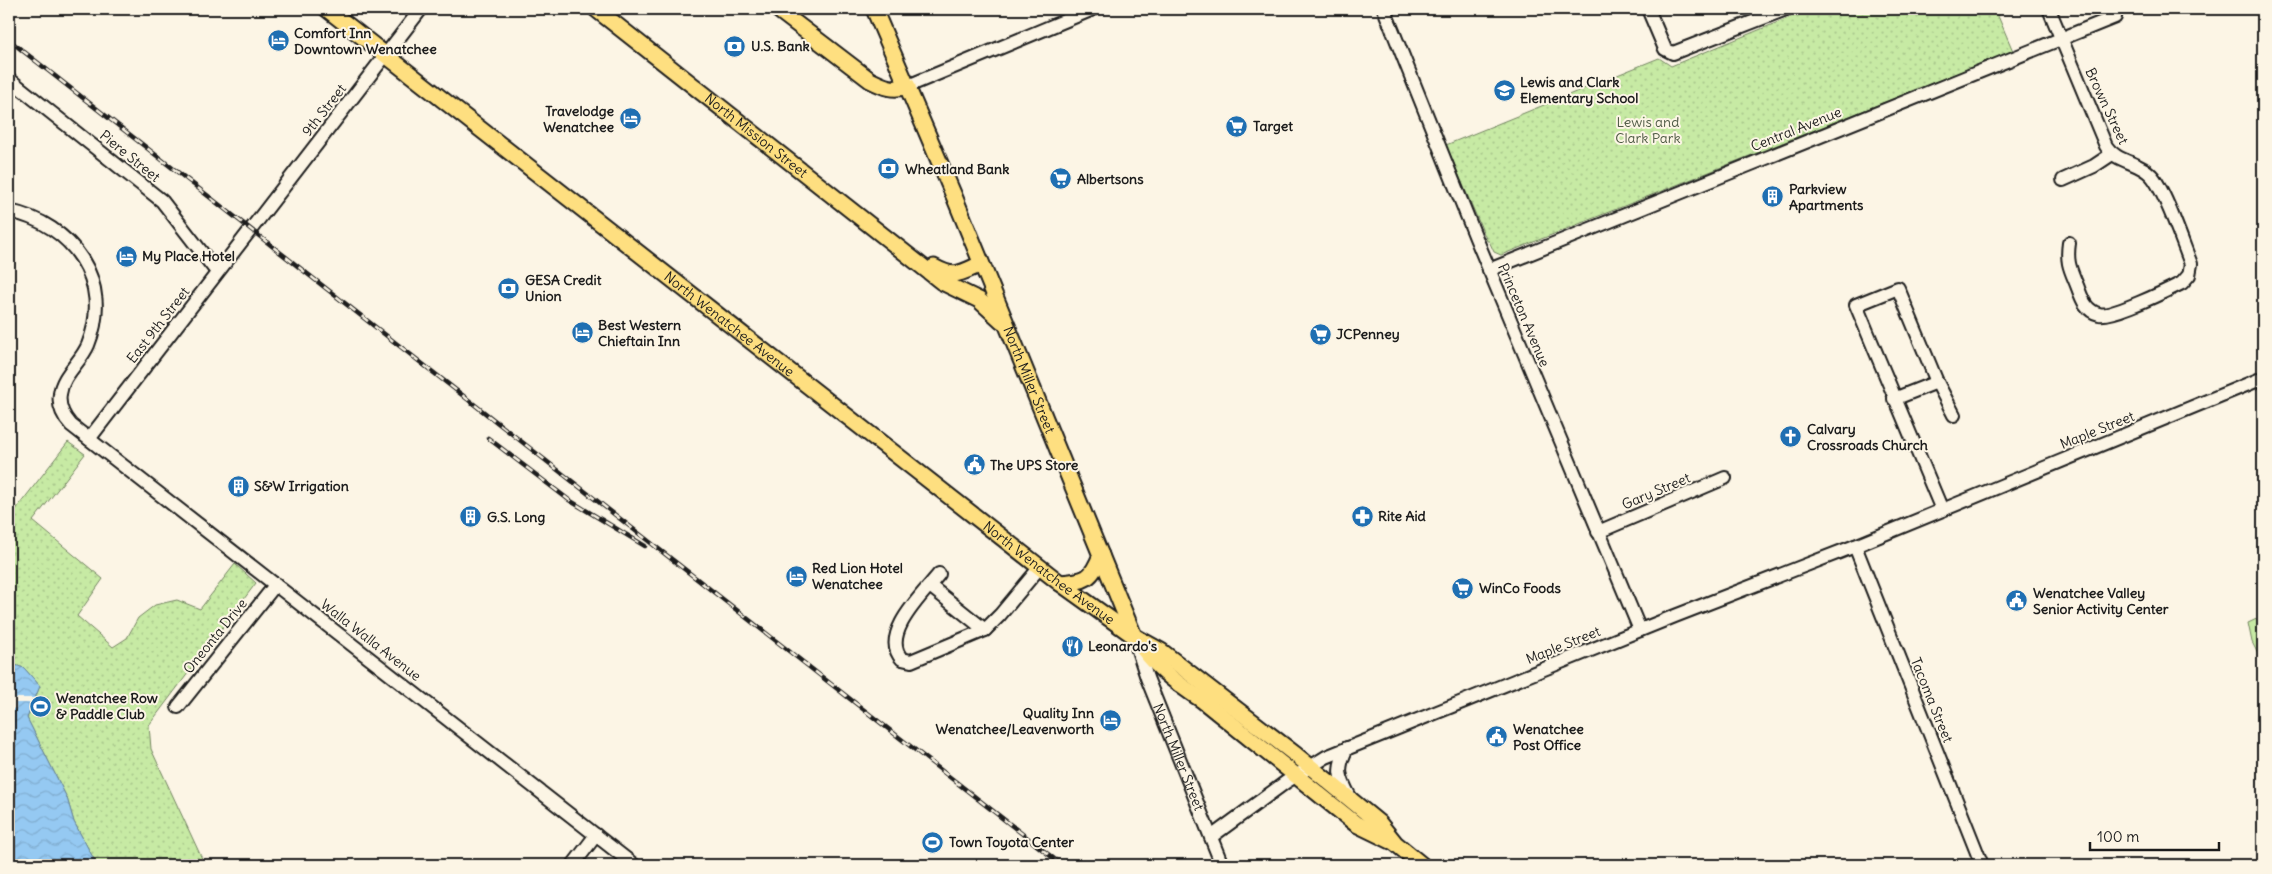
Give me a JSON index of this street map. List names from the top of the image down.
{
  "streets": {
    "main road": ["North Mission Street", "North Wenatchee Avenue", "North Miller Street"],
    "street": [
      "Brown Street",
      "9th Street",
      "Central Avenue",
      "Piere Street",
      "Princeton Avenue",
      "East 9th Street",
      "Maple Street",
      "Gary Street",
      "Oneonta Drive",
      "Walla Walla Avenue",
      "Tacoma Street"
    ]
  },
  "crossings": [
    ["Brown Street", "Central Avenue"],
    ["9th Street", "North Wenatchee Avenue"],
    ["9th Street", "East 9th Street"],
    ["Central Avenue", "Princeton Avenue"],
    ["North Mission Street", "North Miller Street"],
    ["Piere Street", "East 9th Street"],
    ["Princeton Avenue", "Maple Street"],
    ["Princeton Avenue", "Gary Street"],
    ["North Wenatchee Avenue", "North Miller Street"],
    ["North Wenatchee Avenue", "Maple Street"],
    ["East 9th Street", "Walla Walla Avenue"],
    ["North Miller Street", "Maple Street"],
    ["Maple Street", "Tacoma Street"],
    ["Oneonta Drive", "Walla Walla Avenue"]
  ],
  "parks": ["Lewis and Clark Park"],
  "places": {
    "hotel": [
      "Comfort Inn Downtown Wenatchee",
      "Travelodge Wenatchee",
      "My Place Hotel",
      "Best Western Chieftain Inn",
      "Red Lion Hotel Wenatchee",
      "Quality Inn Wenatchee/Leavenworth"
    ],
    "bank": ["U.S. Bank", "Wheatland Bank", "GESA Credit Union"],
    "school or university": ["Lewis and Clark Elementary School"],
    "supermarket": [
      "Target",
      "Albertsons",
      "JCPenney",
      "WinCo Foods"
    ],
    "building": ["Parkview Apartments", "S&W Irrigation", "G.S. Long"],
    "church": ["Calvary Crossroads Church"],
    "public building": ["The UPS Store", "Wenatchee Valley Senior Activity Center", "Wenatchee Post Office"],
    "pharmacy": ["Rite Aid"],
    "restaurant": ["Leonardo's"],
    "sports": ["Wenatchee Row & Paddle Club", "Town Toyota Center"]
  },
  "scale_bar": "100 m"
}
